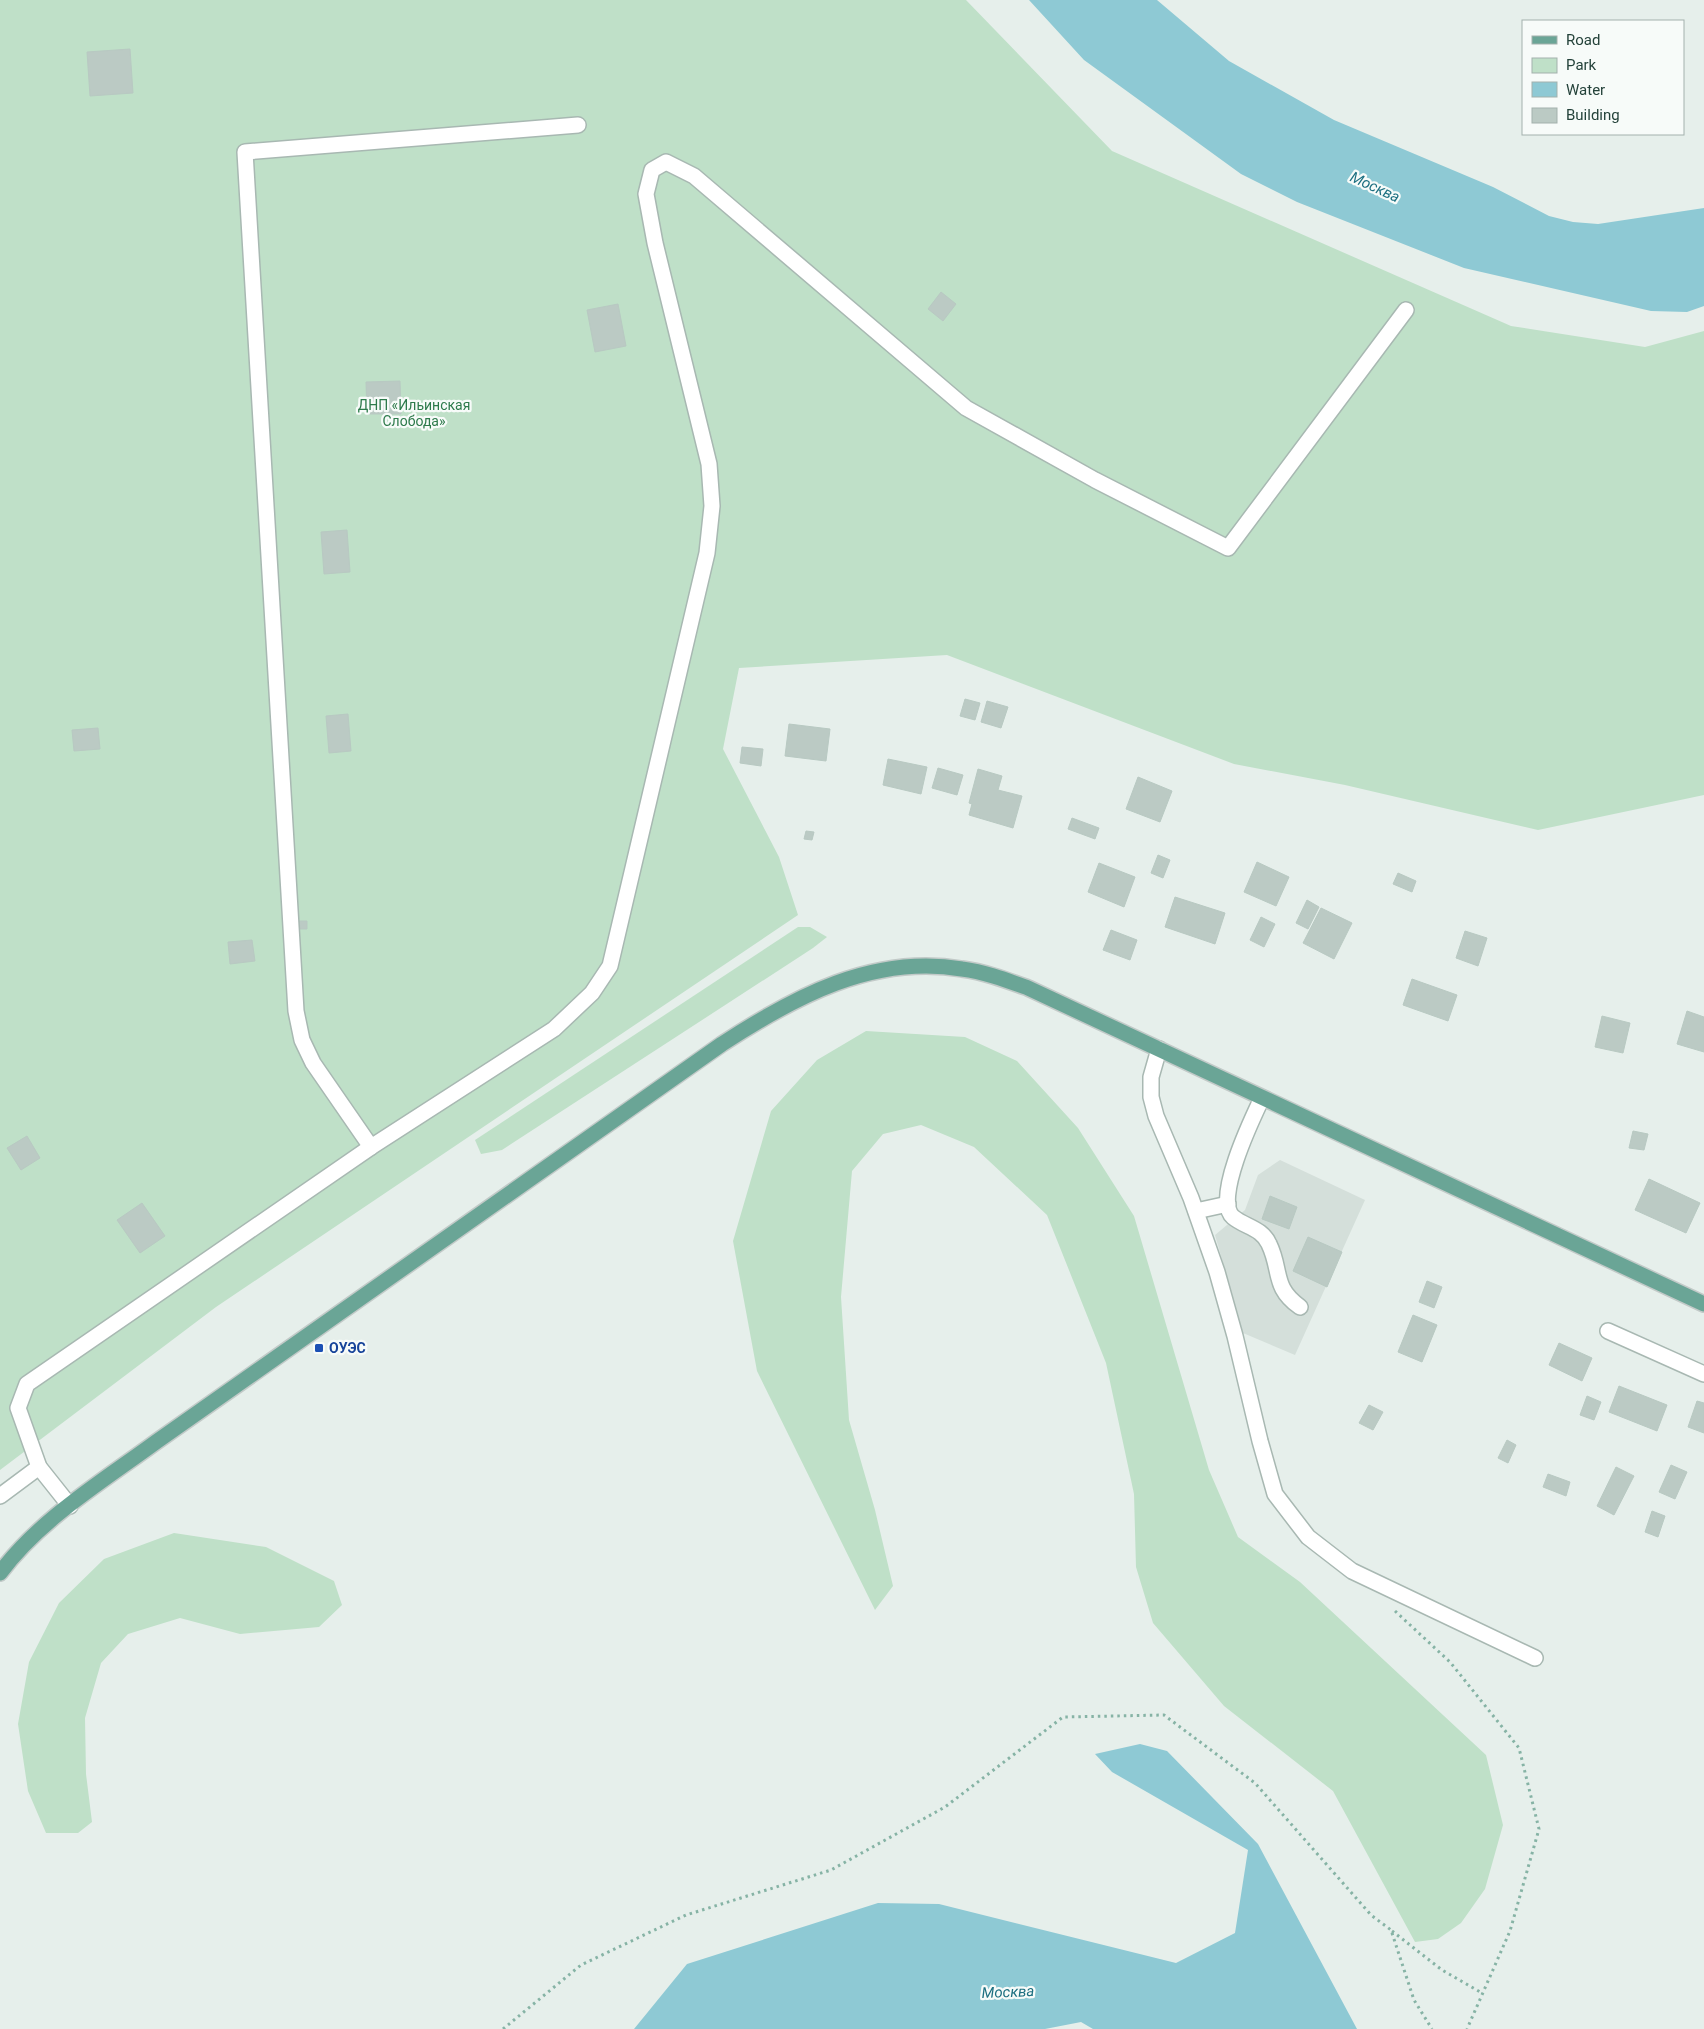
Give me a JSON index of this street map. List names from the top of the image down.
{
  "water": ["Москва"],
  "parks": ["ДНП «Ильинская Слобода»"],
  "places": {
    "transit": ["ОУЭС"]
  },
  "legend": [
    "Road",
    "Park",
    "Water",
    "Building"
  ]
}
